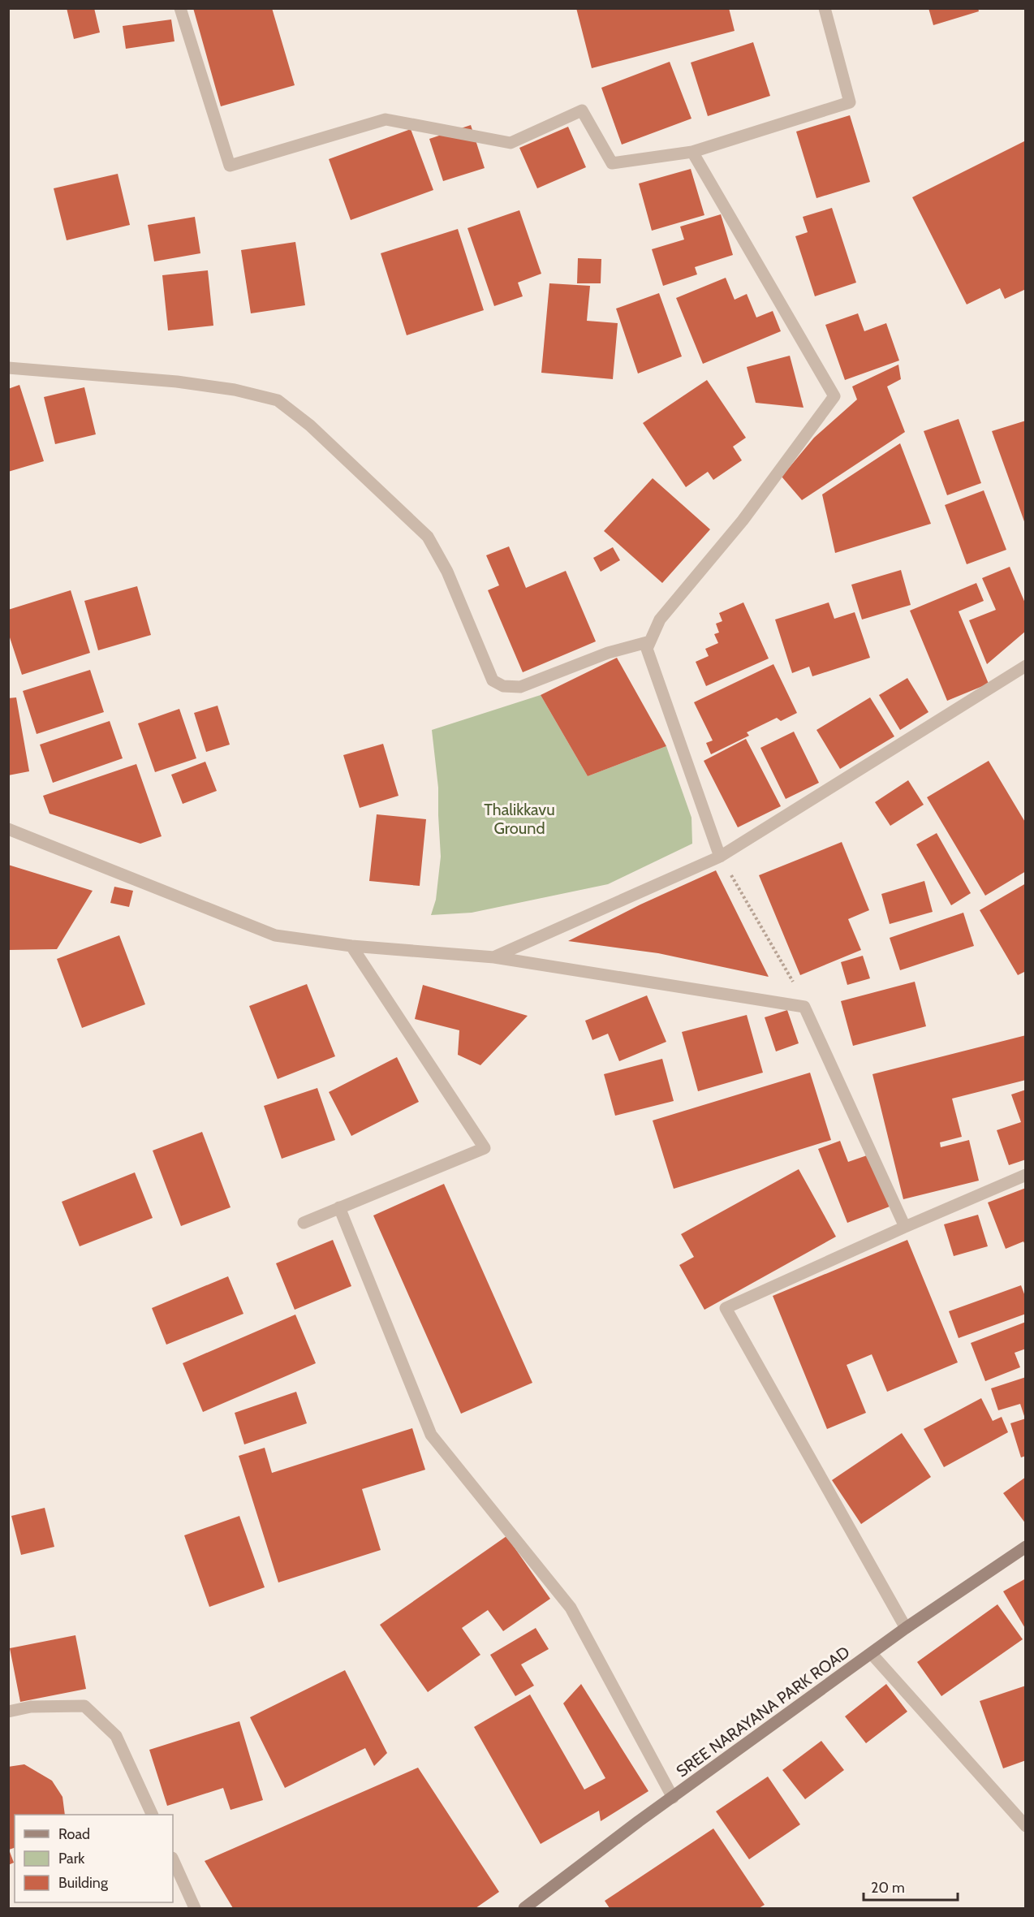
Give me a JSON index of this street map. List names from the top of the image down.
{
  "streets": {
    "main road": ["SREE NARAYANA PARK ROAD"]
  },
  "parks": ["Thalikkavu Ground"],
  "legend": ["Road", "Park", "Building"],
  "scale_bar": "20 m"
}
